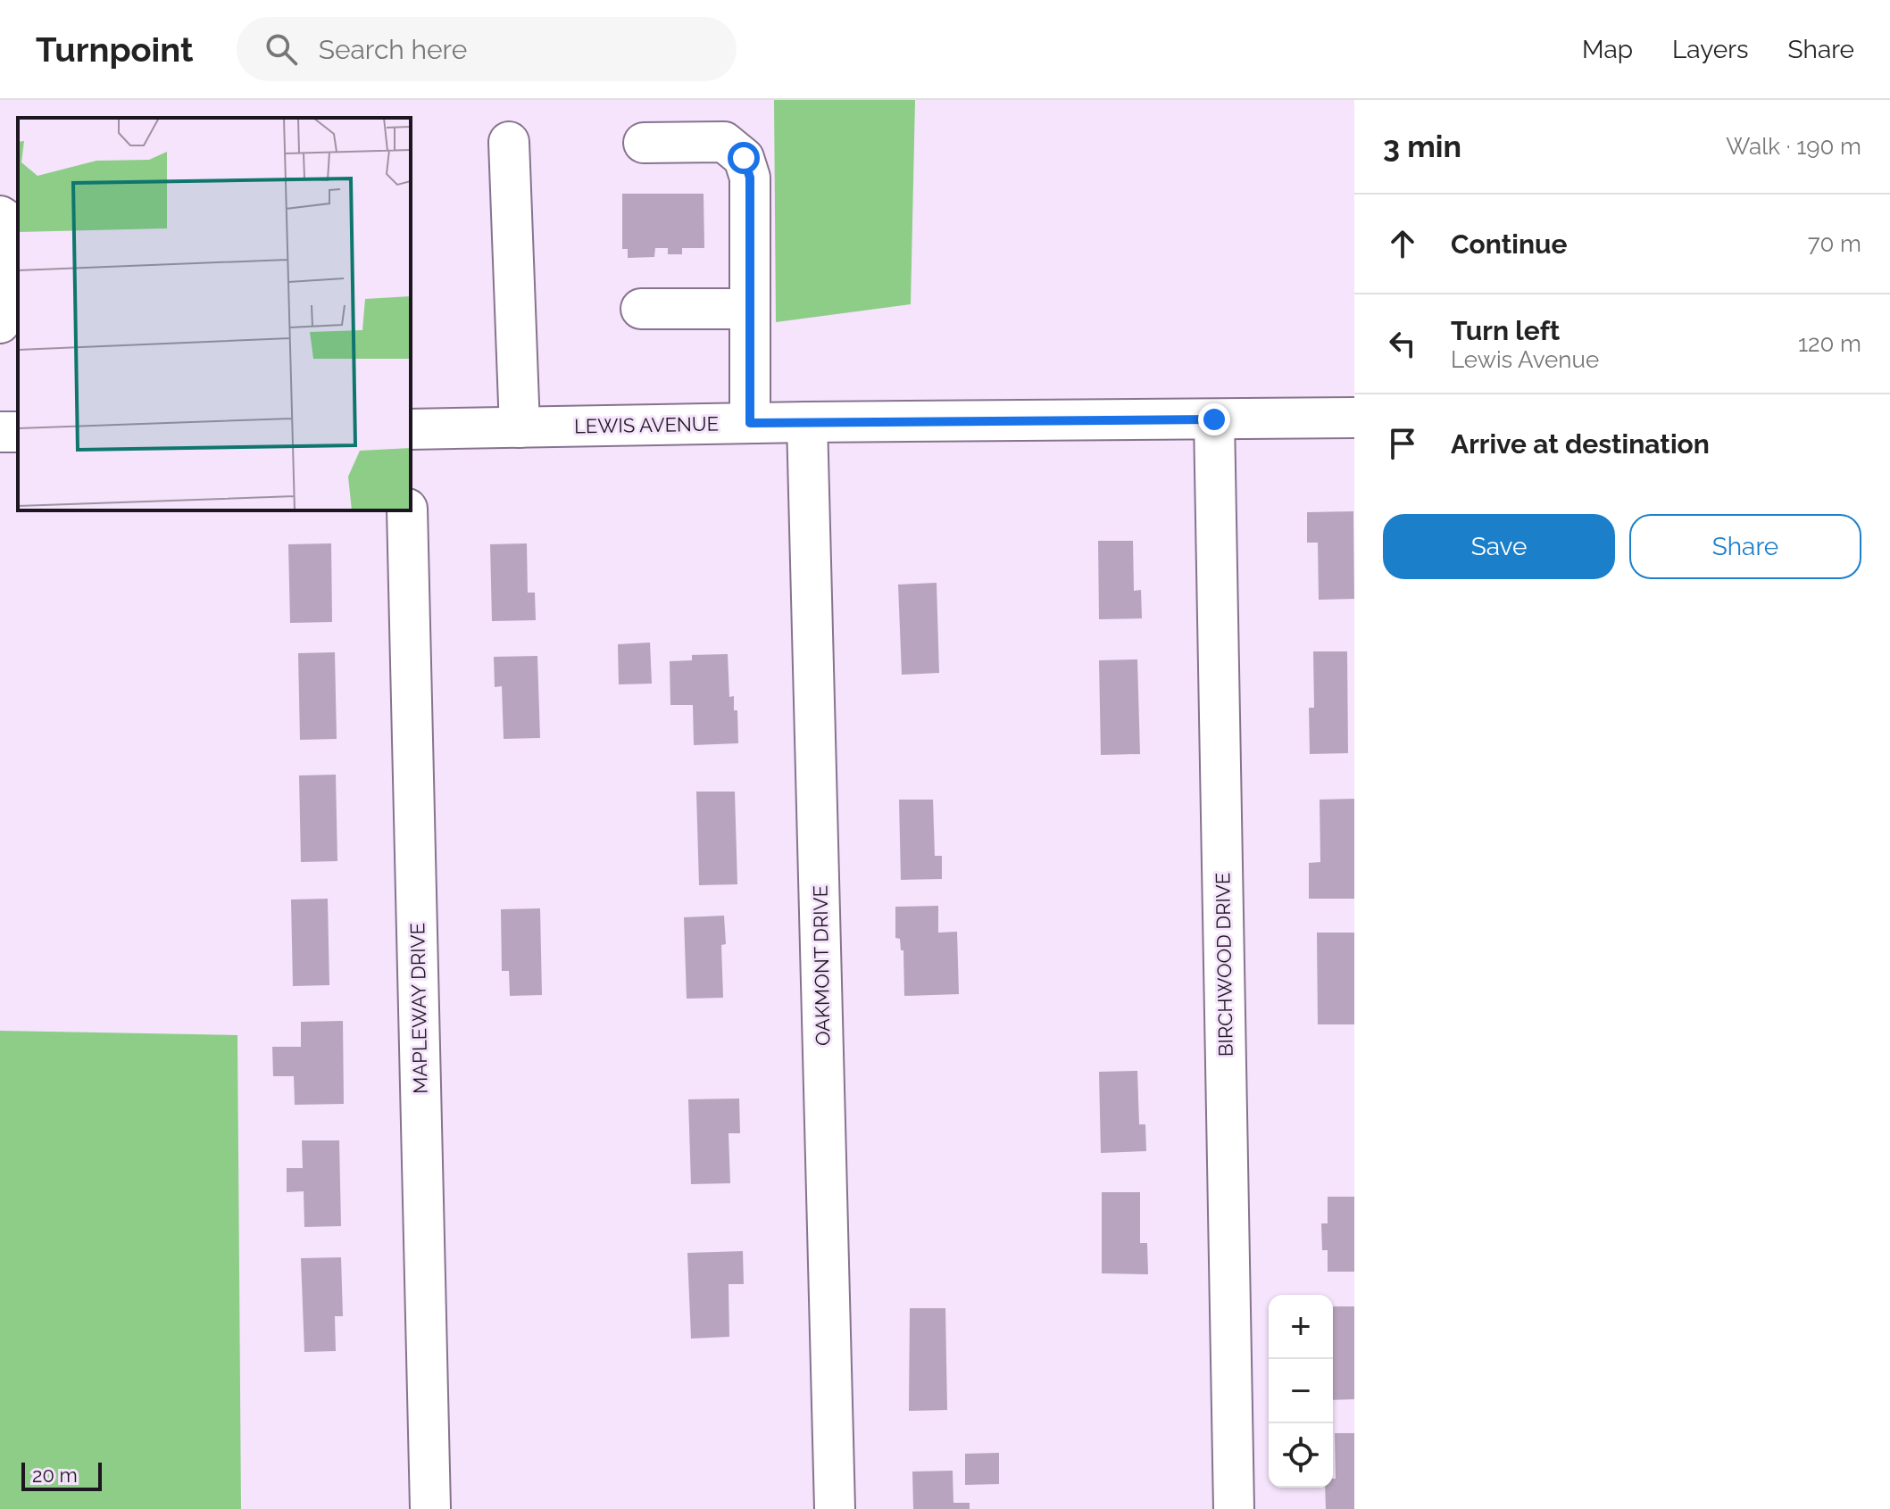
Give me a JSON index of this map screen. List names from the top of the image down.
{
  "streets": {
    "street": [
      "LEWIS AVENUE",
      "BIRCHWOOD DRIVE",
      "OAKMONT DRIVE",
      "MAPLEWAY DRIVE"
    ]
  },
  "crossings": [
    ["LEWIS AVENUE", "BIRCHWOOD DRIVE"],
    ["LEWIS AVENUE", "OAKMONT DRIVE"]
  ],
  "scale_bar": "20 m",
  "page": {
    "header": "Turnpoint",
    "search": "Search here",
    "nav": ["Map", "Layers", "Share"],
    "heading": ["3 min", "Walk · 190 m"],
    "list": [
      ["Continue", "70 m"],
      ["Turn left", "Lewis Avenue", "120 m"],
      "Arrive at destination"
    ],
    "buttons": ["Save", "Share"],
    "map_buttons": ["+", "−"],
    "scale": "20 m"
  }
}
